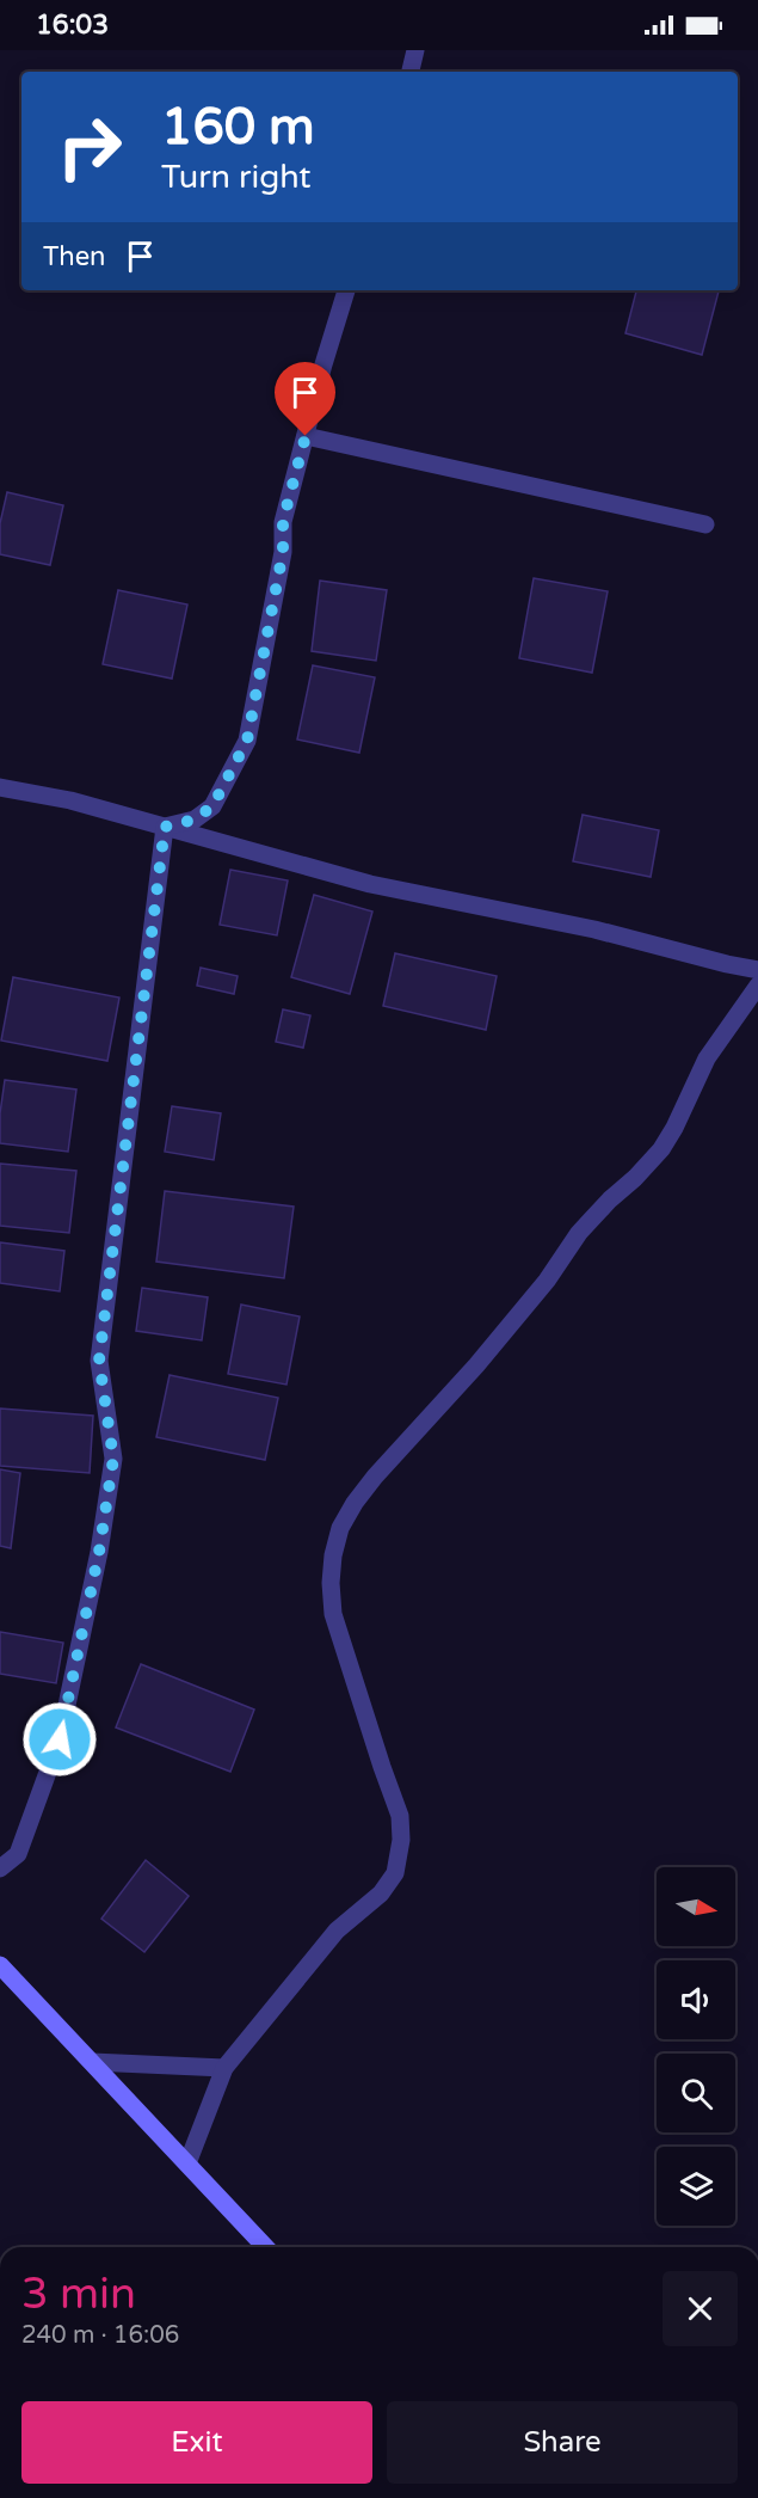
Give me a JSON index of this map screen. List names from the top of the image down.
{
  "north": "right",
  "page": {
    "status": "16:03",
    "turn": ["160 m", "Turn right"],
    "then": "Then",
    "heading": ["3 min", "240 m · 16:06"],
    "buttons": ["Exit", "Share"]
  }
}
